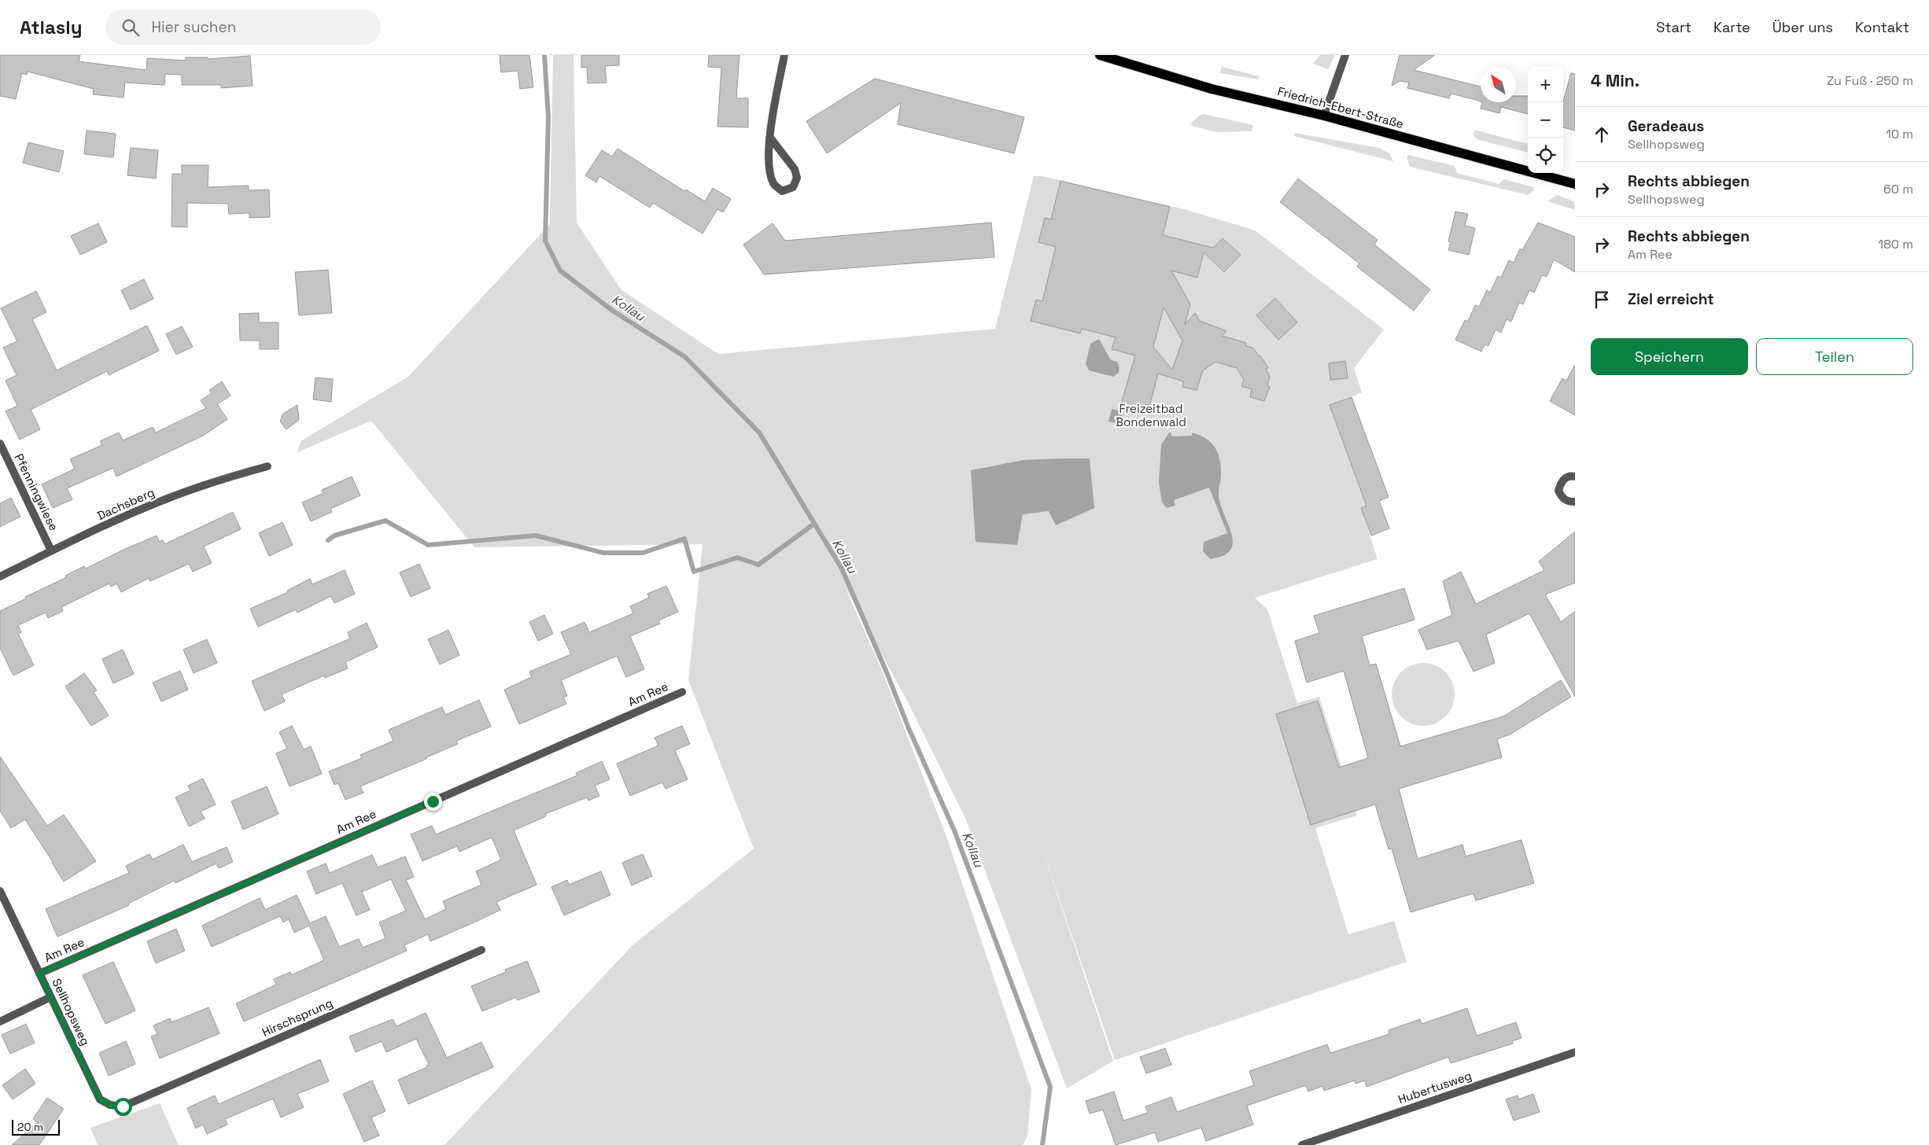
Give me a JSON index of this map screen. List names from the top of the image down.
{
  "streets": {
    "main road": ["Friedrich-Ebert-Straße"],
    "street": [
      "Pfenningwiese",
      "Dachsberg",
      "Am Ree",
      "Sellhopsweg",
      "Hirschsprung",
      "Hubertusweg"
    ]
  },
  "crossings": [
    ["Pfenningwiese", "Dachsberg"],
    ["Am Ree", "Sellhopsweg"],
    ["Sellhopsweg", "Hirschsprung"]
  ],
  "water": ["Kollau"],
  "parks": ["Freizeitbad Bondenwald"],
  "scale_bar": "20 m",
  "north": "top left",
  "page": {
    "header": "Atlasly",
    "search": "Hier suchen",
    "nav": [
      "Start",
      "Karte",
      "Über uns",
      "Kontakt"
    ],
    "heading": ["4 Min.", "Zu Fuß · 250 m"],
    "map_buttons": ["+", "−"],
    "list": [
      ["Geradeaus", "Sellhopsweg", "10 m"],
      ["Rechts abbiegen", "Sellhopsweg", "60 m"],
      ["Rechts abbiegen", "Am Ree", "180 m"],
      "Ziel erreicht"
    ],
    "buttons": ["Speichern", "Teilen"],
    "scale": "20 m"
  }
}
